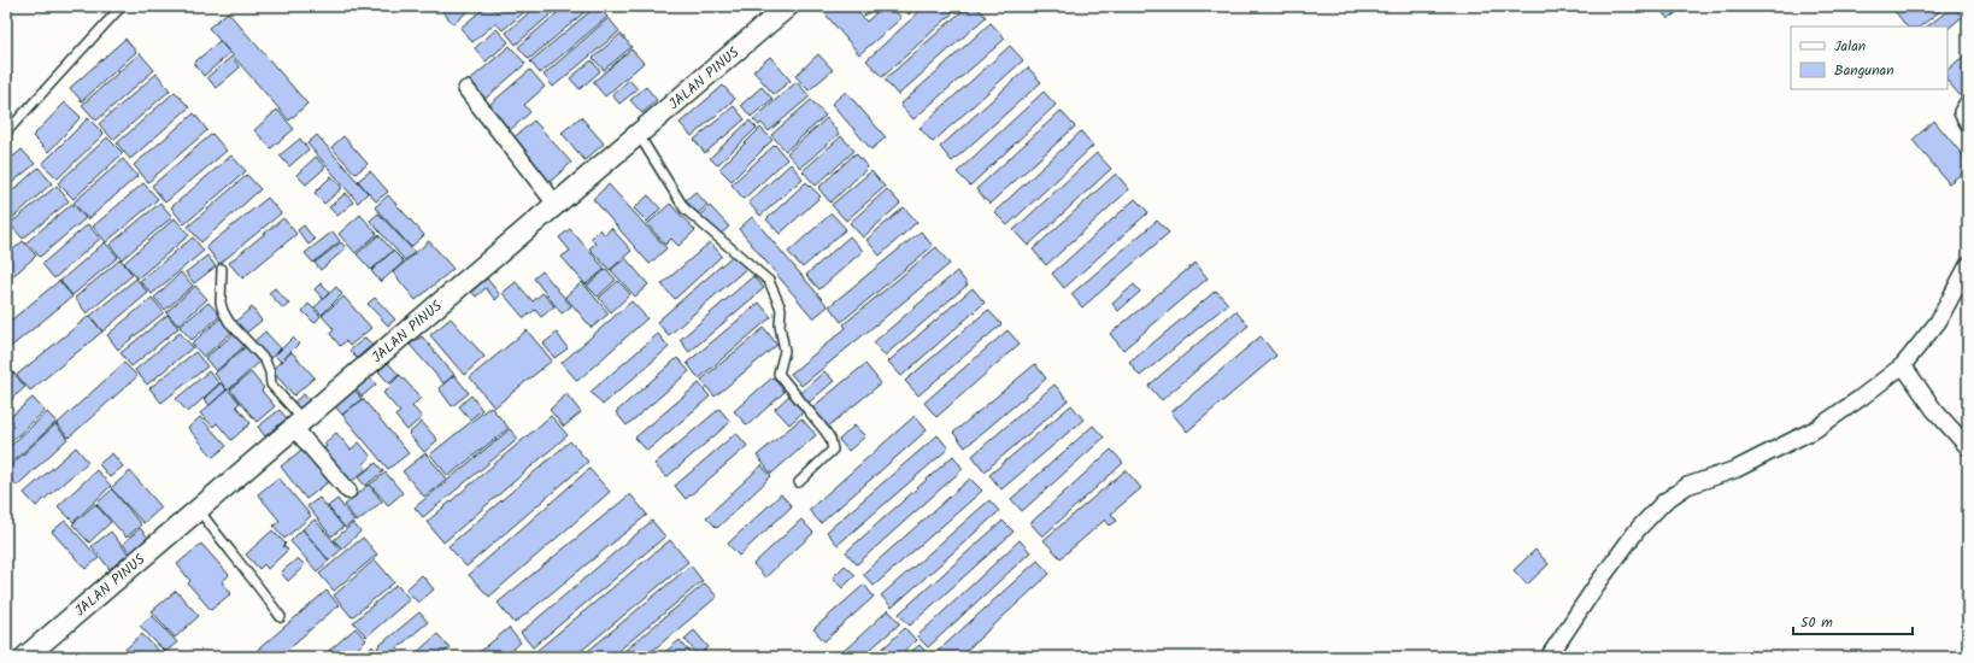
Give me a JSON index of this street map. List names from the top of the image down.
{
  "streets": {
    "street": ["JALAN PINUS"]
  },
  "legend": ["Jalan", "Bangunan"],
  "scale_bar": "50 m"
}
